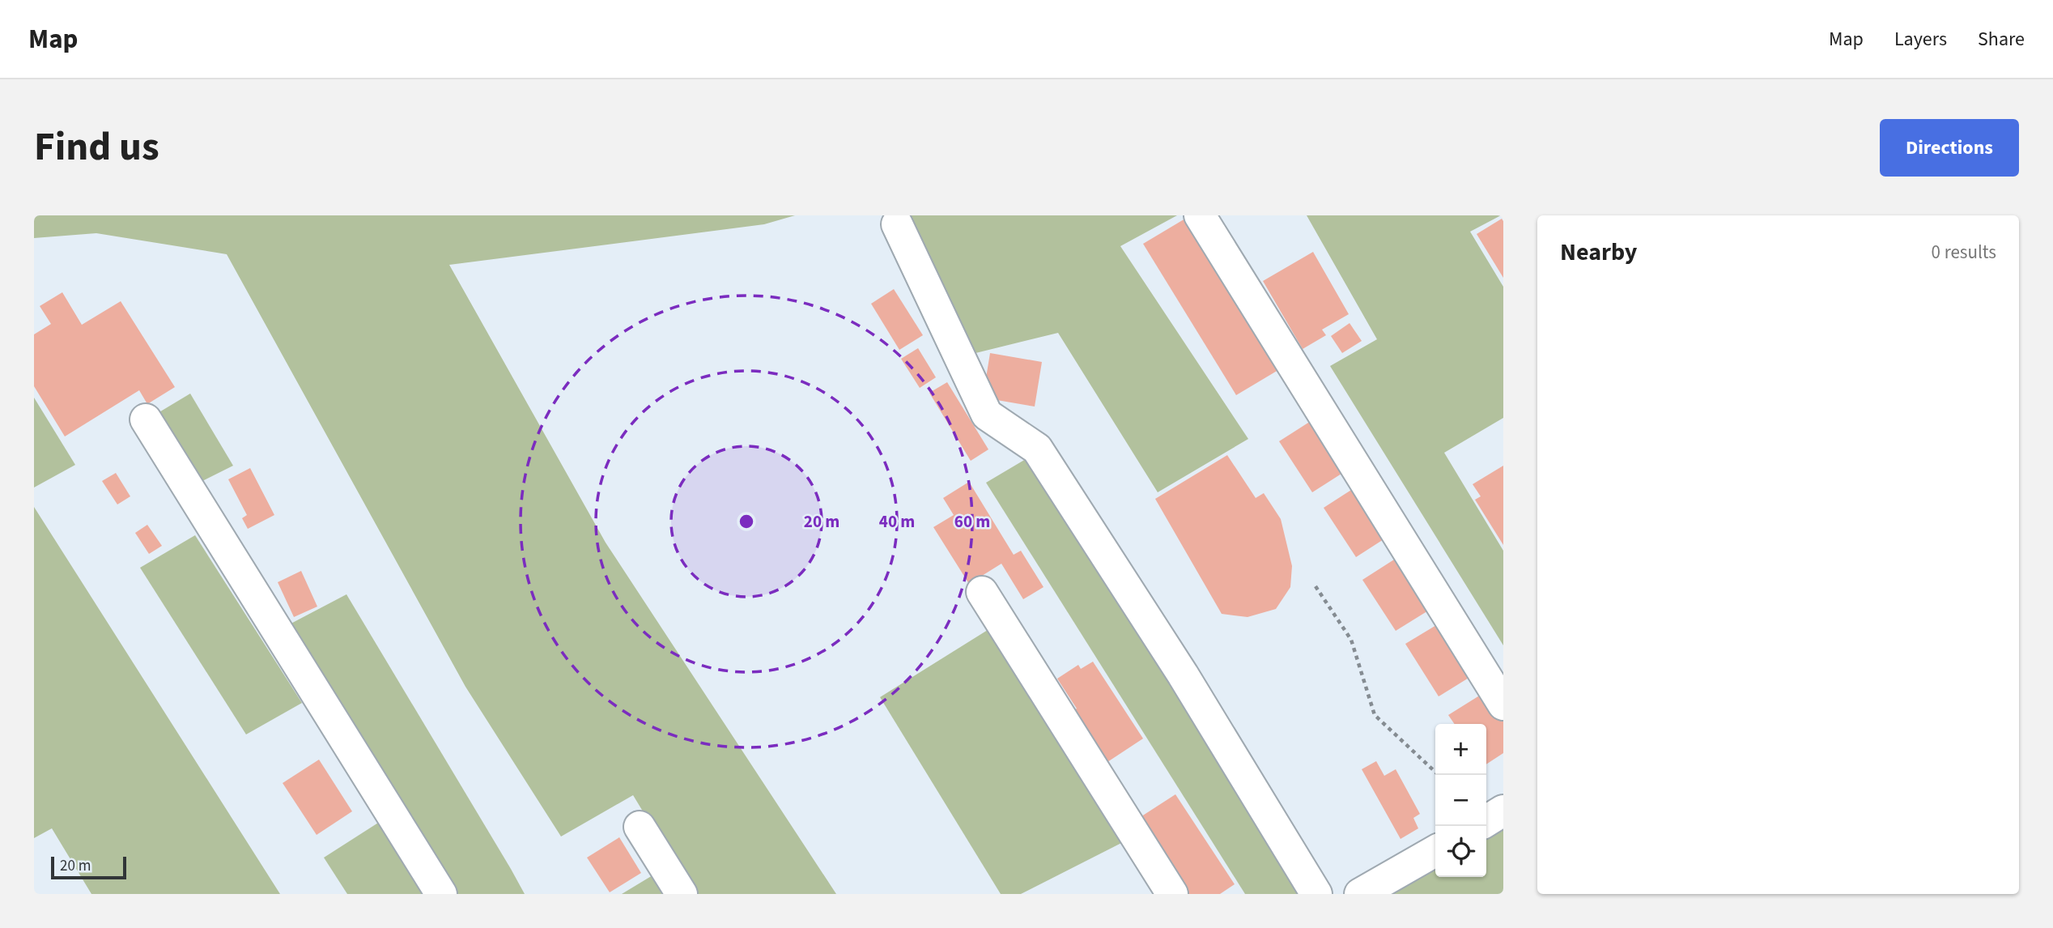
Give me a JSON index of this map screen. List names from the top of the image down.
{
  "scale_bar": "20 m",
  "page": {
    "header": "Map",
    "nav": ["Map", "Layers", "Share"],
    "title": "Find us",
    "buttons": "Directions",
    "heading": ["Nearby", "0 results"],
    "map_buttons": ["+", "−"],
    "scale": "20 m"
  },
  "rings": ["20 m", "40 m", "60 m"]
}
